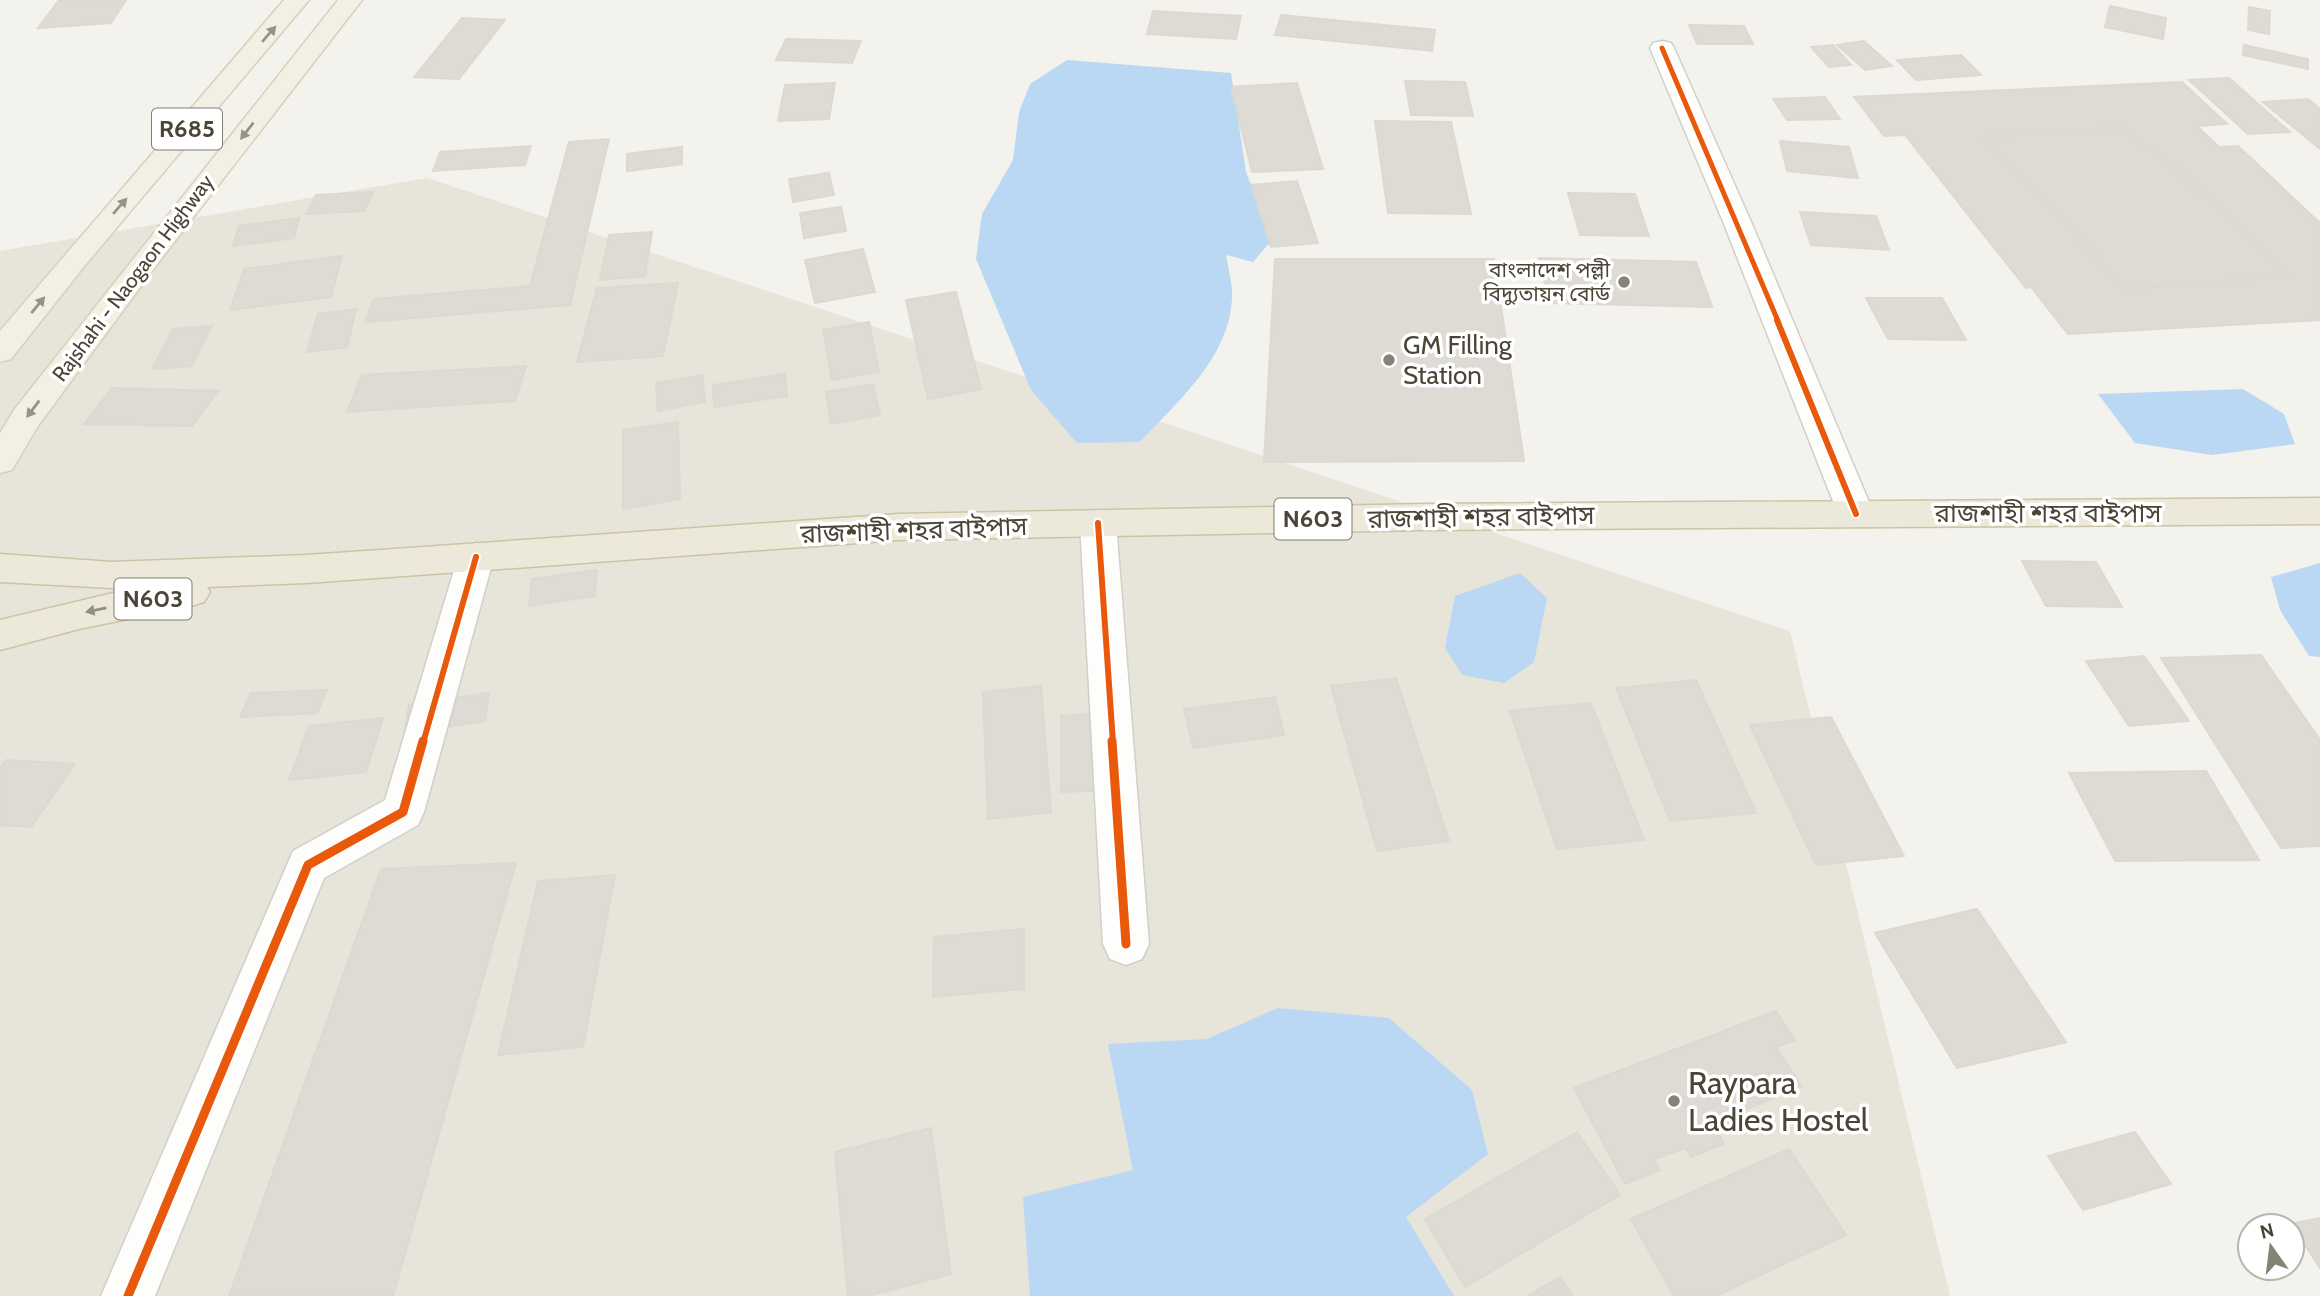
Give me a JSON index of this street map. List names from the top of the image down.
{
  "streets": {
    "highway": ["রাজশাহী শহর বাইপাস", "N603"],
    "main road": ["R685", "Rajshahi - Naogaon Highway"]
  },
  "crossings": [
    ["রাজশাহী শহর বাইপাস", "N603"]
  ],
  "places": ["বাংলাদেশ পল্লী বিদ্যুতায়ন বোর্ড", "GM Filling Station", "Raypara Ladies Hostel"],
  "north": "top"
}
